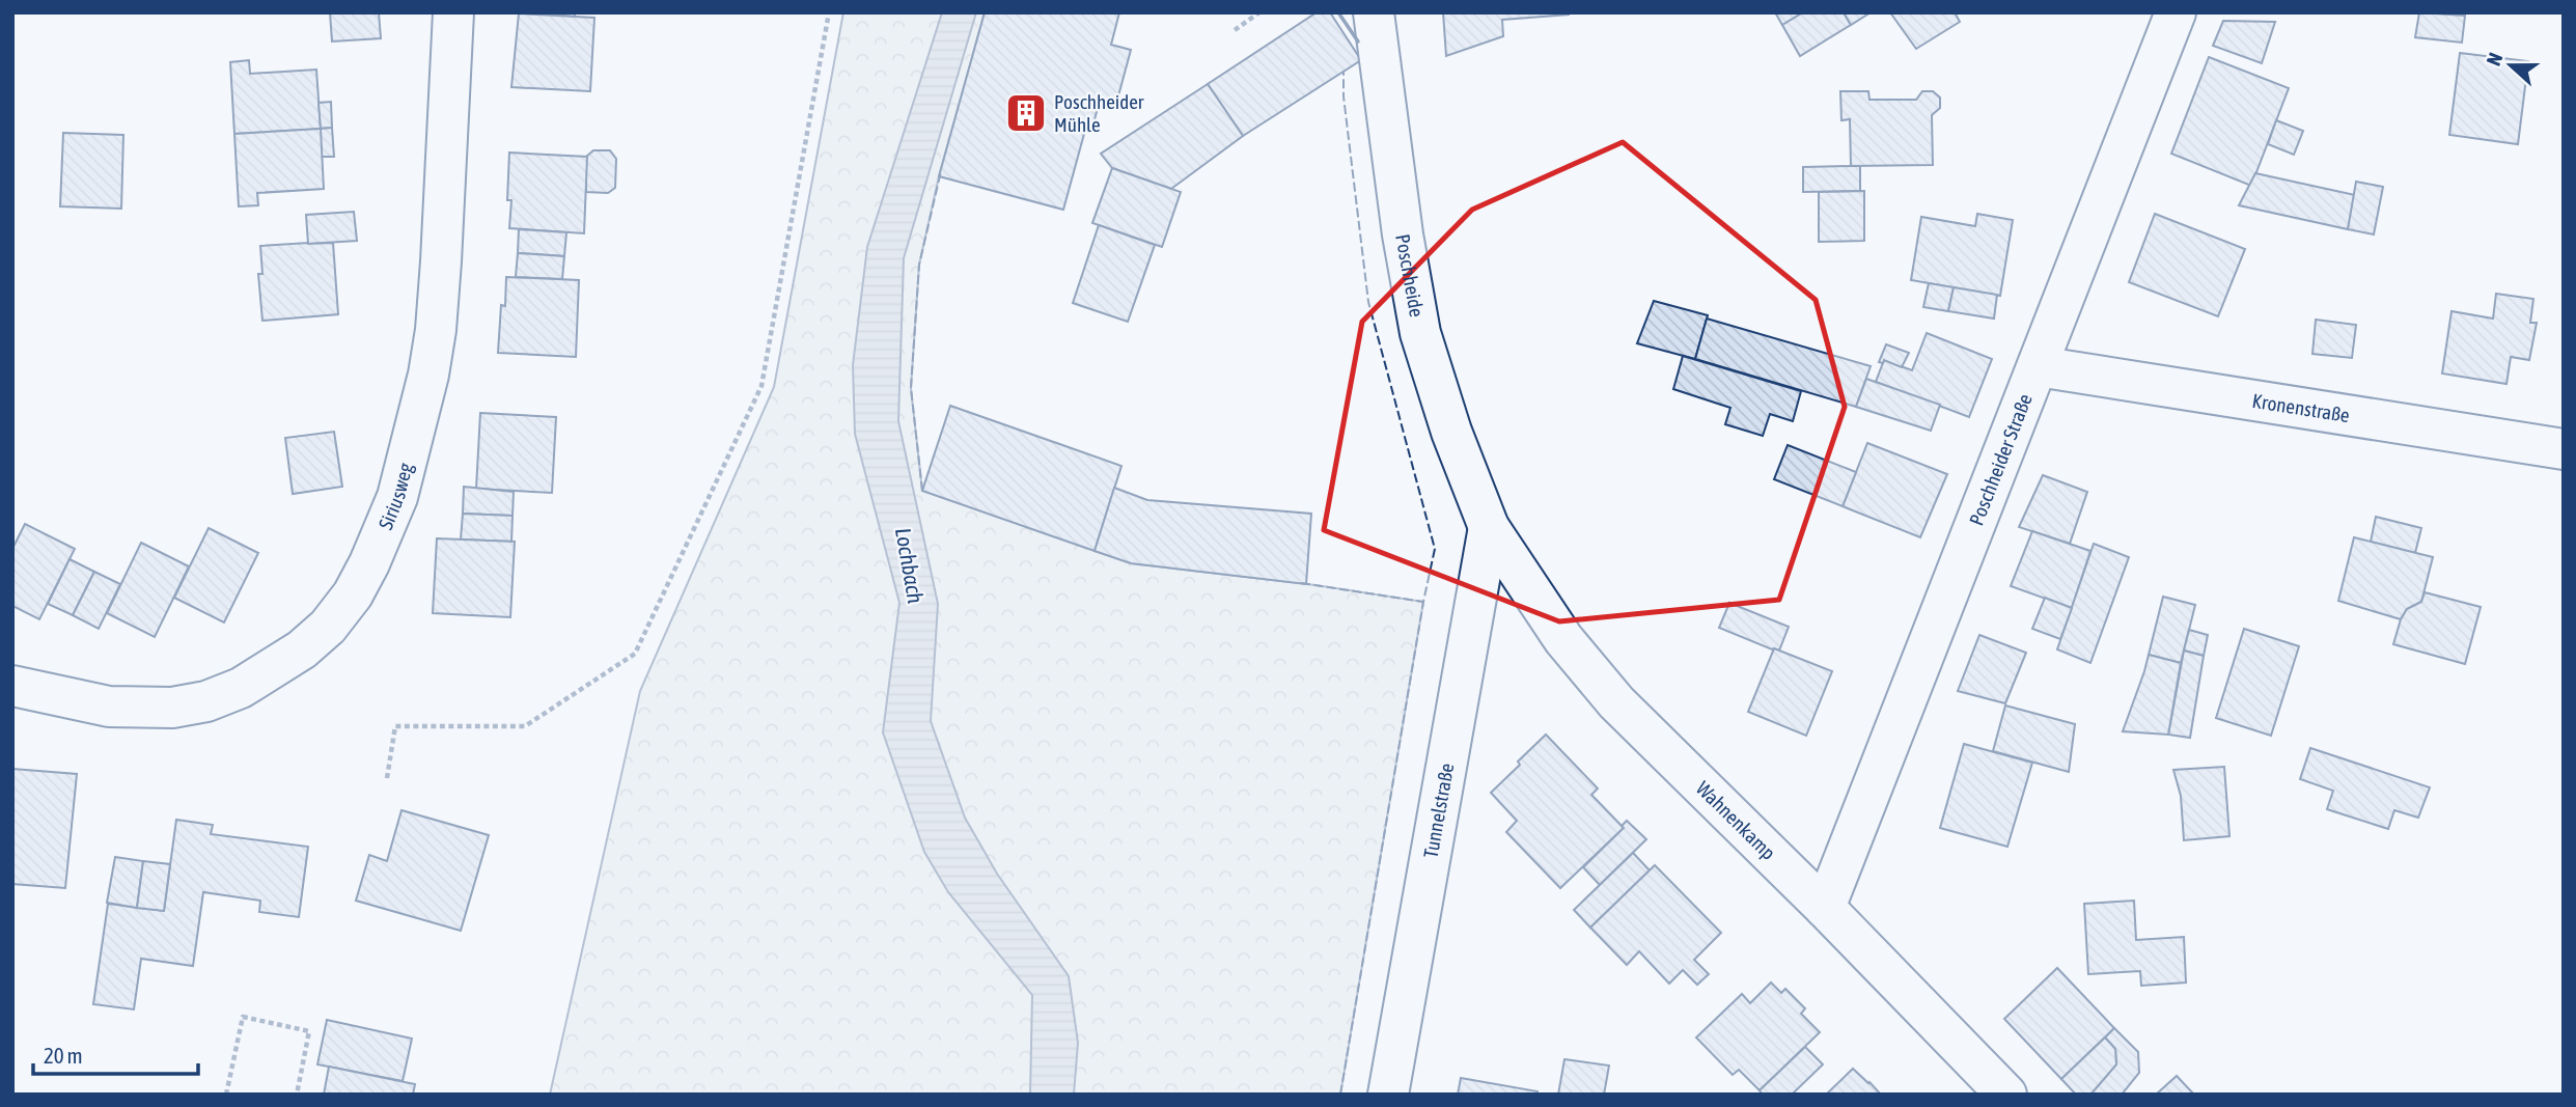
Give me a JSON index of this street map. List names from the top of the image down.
{
  "streets": {
    "street": [
      "Poschheide",
      "Kronenstraße",
      "Poschheider Straße",
      "Siriusweg",
      "Tunnelstraße",
      "Wahnenkamp"
    ]
  },
  "crossings": [
    ["Poschheide", "Tunnelstraße"],
    ["Poschheide", "Wahnenkamp"],
    ["Kronenstraße", "Poschheider Straße"],
    ["Poschheider Straße", "Wahnenkamp"],
    ["Tunnelstraße", "Wahnenkamp"]
  ],
  "water": ["Lochbach"],
  "places": {
    "building": ["Poschheider Mühle"]
  },
  "scale_bar": "20 m",
  "north": "left"
}
